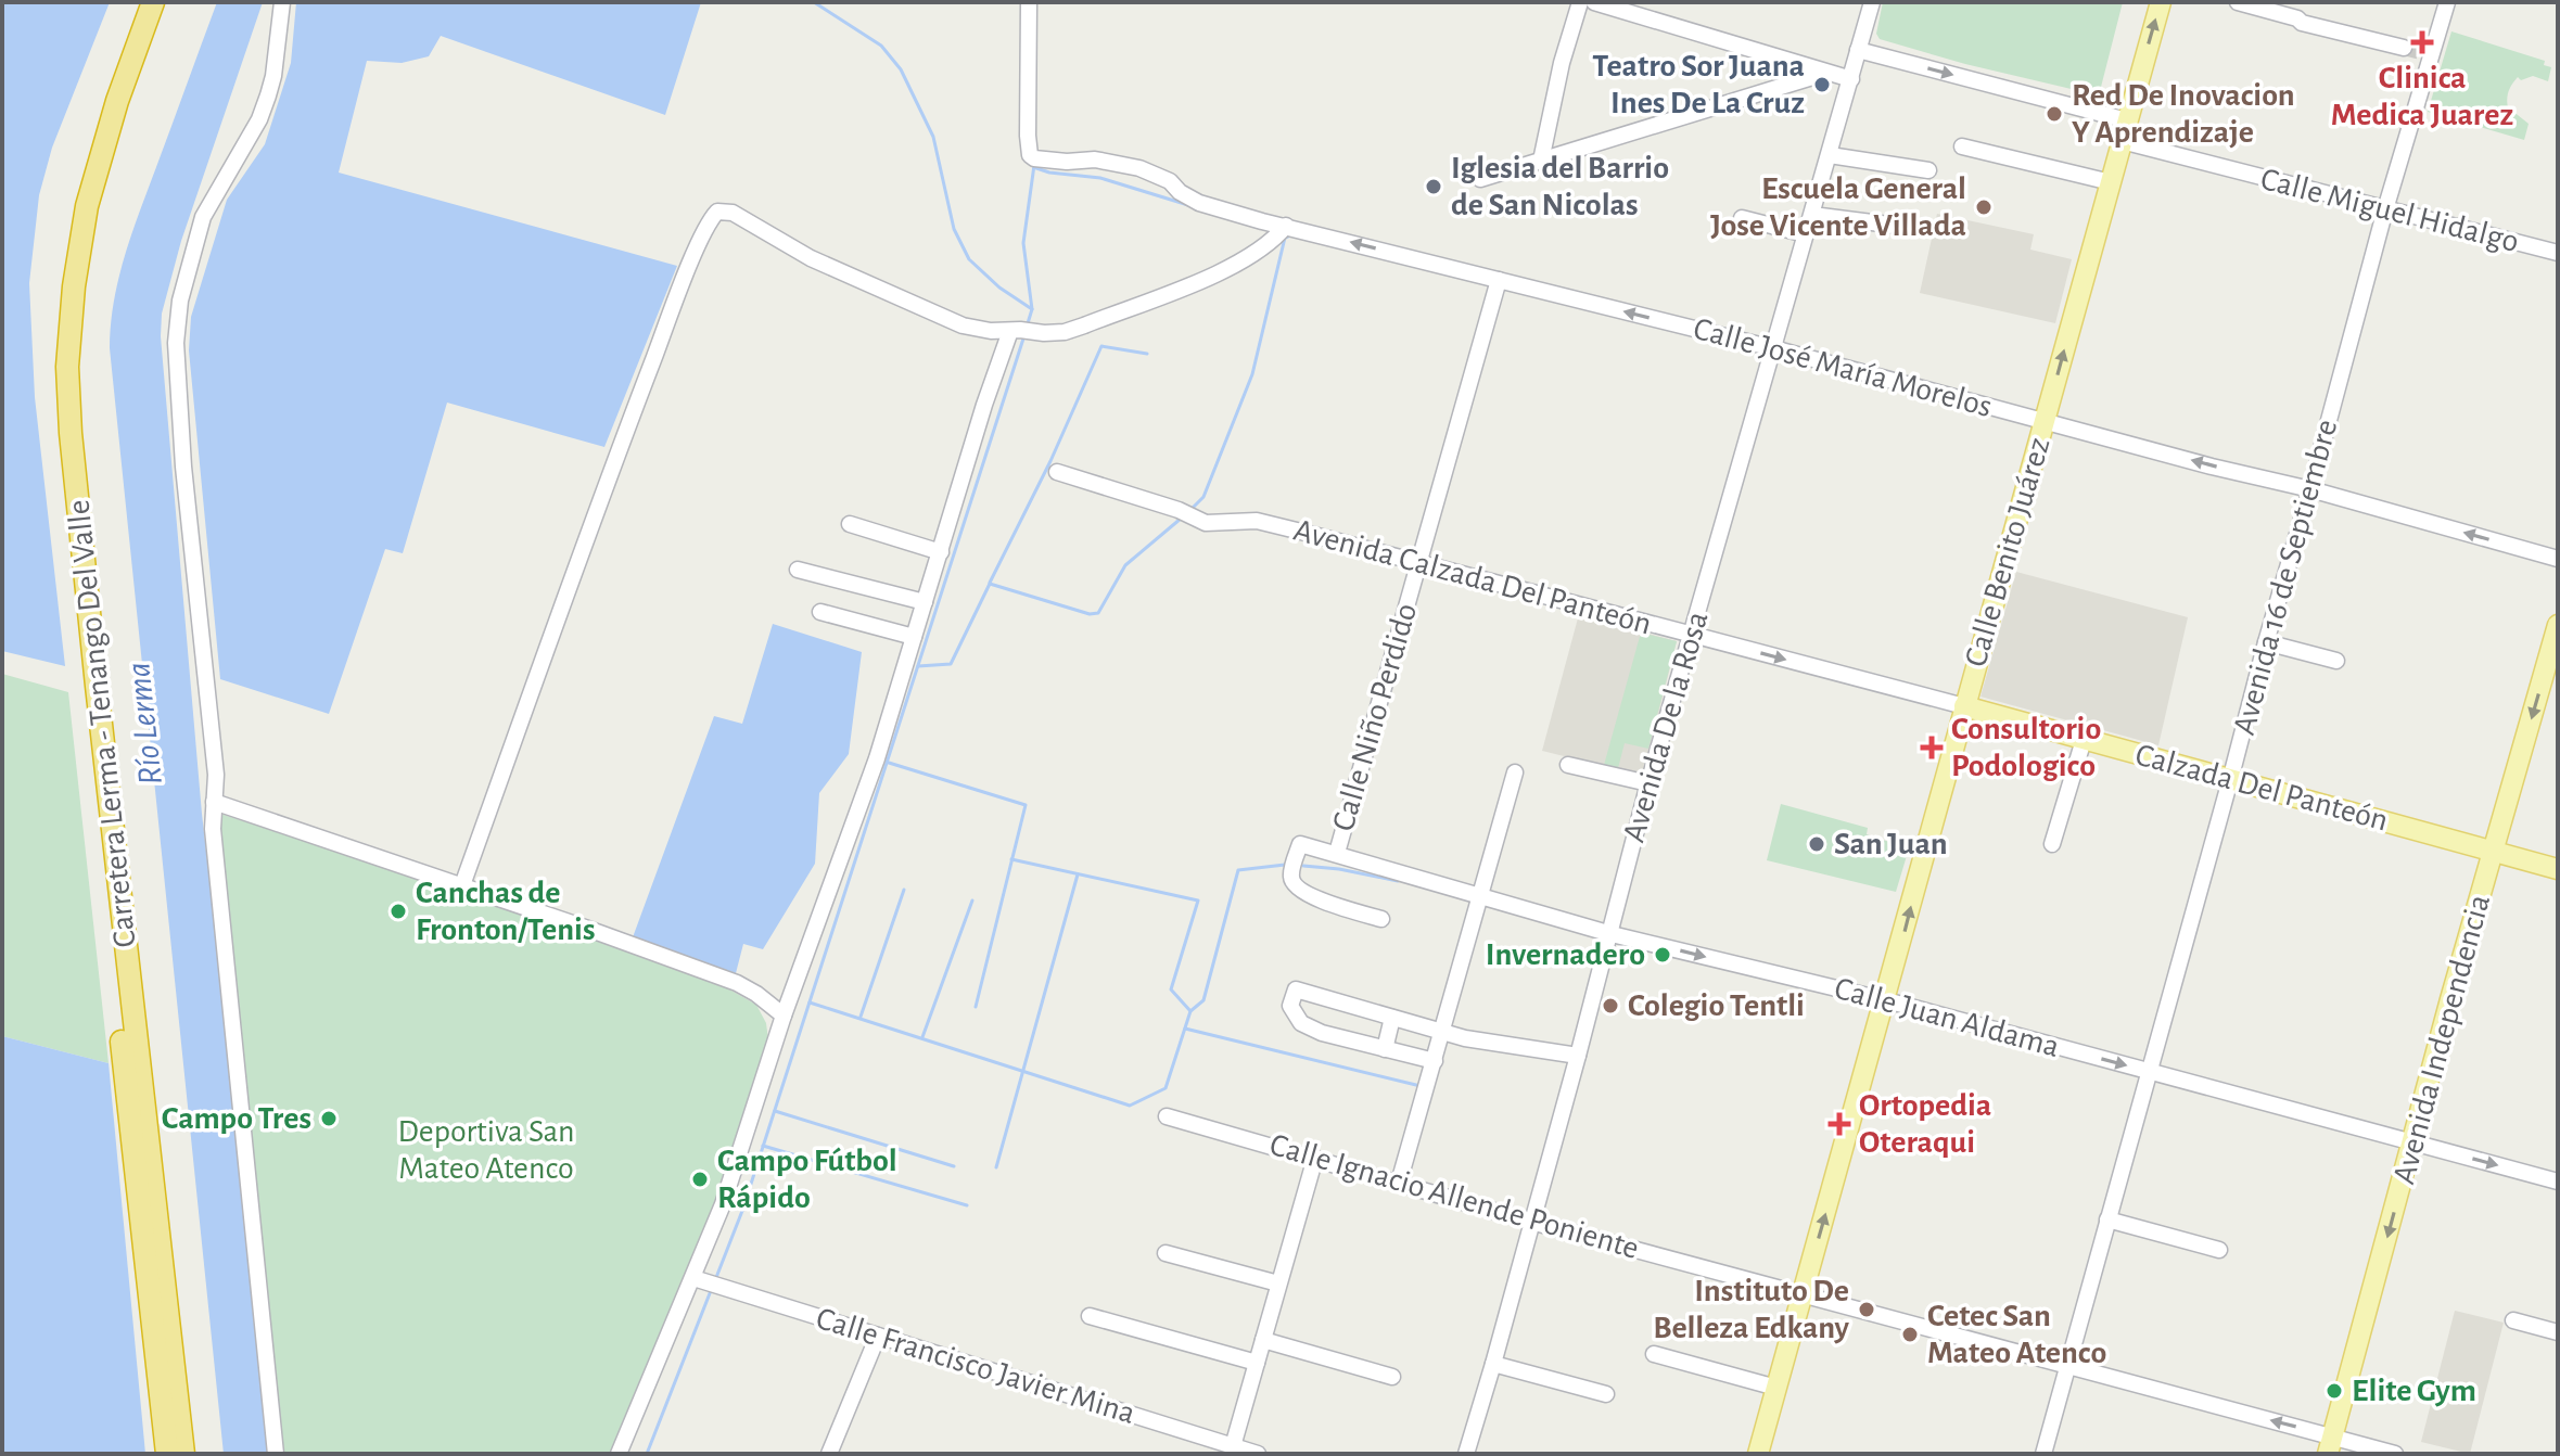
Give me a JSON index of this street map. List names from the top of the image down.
{
  "streets": {
    "highway": ["Carretera Lerma - Tenango Del Valle"],
    "main road": ["Calle Benito Juárez", "Calzada Del Panteón", "Avenida Independencia"],
    "street": [
      "Calle Miguel Hidalgo",
      "Calle José María Morelos",
      "Avenida Calzada Del Panteón",
      "Avenida 16 de Septiembre",
      "Calle Niño Perdido",
      "Avenida De la Rosa",
      "Calle Juan Aldama",
      "Calle Ignacio Allende Poniente",
      "Calle Francisco Javier Mina"
    ]
  },
  "crossings": [
    ["Calle Miguel Hidalgo", "Calle Benito Juárez"],
    ["Calle Miguel Hidalgo", "Avenida 16 de Septiembre"],
    ["Calle José María Morelos", "Calle Benito Juárez"],
    ["Calle José María Morelos", "Avenida 16 de Septiembre"],
    ["Calle José María Morelos", "Calle Niño Perdido"],
    ["Calle José María Morelos", "Avenida De la Rosa"],
    ["Calle Benito Juárez", "Avenida Calzada Del Panteón"],
    ["Calle Benito Juárez", "Calzada Del Panteón"],
    ["Calle Benito Juárez", "Calle Juan Aldama"],
    ["Calle Benito Juárez", "Calle Ignacio Allende Poniente"],
    ["Avenida Calzada Del Panteón", "Calle Niño Perdido"],
    ["Avenida Calzada Del Panteón", "Avenida De la Rosa"],
    ["Avenida Calzada Del Panteón", "Calzada Del Panteón"],
    ["Avenida 16 de Septiembre", "Calzada Del Panteón"],
    ["Avenida 16 de Septiembre", "Calle Juan Aldama"],
    ["Avenida 16 de Septiembre", "Calle Ignacio Allende Poniente"],
    ["Calle Niño Perdido", "Calle Juan Aldama"],
    ["Avenida De la Rosa", "Calle Juan Aldama"],
    ["Avenida De la Rosa", "Calle Ignacio Allende Poniente"],
    ["Calzada Del Panteón", "Avenida Independencia"],
    ["Calle Juan Aldama", "Avenida Independencia"],
    ["Avenida Independencia", "Calle Ignacio Allende Poniente"]
  ],
  "one_way": [
    "Calle José María Morelos",
    "Calle Benito Juárez",
    "Calle Juan Aldama",
    "Avenida Independencia"
  ],
  "water": ["Río Lerma"],
  "parks": ["Deportiva San Mateo Atenco"],
  "places": {
    "health": ["Clinica Medica Juarez", "Consultorio Podologico", "Ortopedia Oteraqui"],
    "other": [
      "Teatro Sor Juana Ines De La Cruz",
      "Red De Inovacion Y Aprendizaje",
      "Iglesia del Barrio de San Nicolas",
      "Escuela General Jose Vicente Villada",
      "San Juan",
      "Canchas de Fronton/Tenis",
      "Invernadero",
      "Colegio Tentli",
      "Campo Tres",
      "Campo Fútbol Rápido",
      "Instituto De Belleza Edkany",
      "Cetec San Mateo Atenco",
      "Elite Gym"
    ]
  }
}
